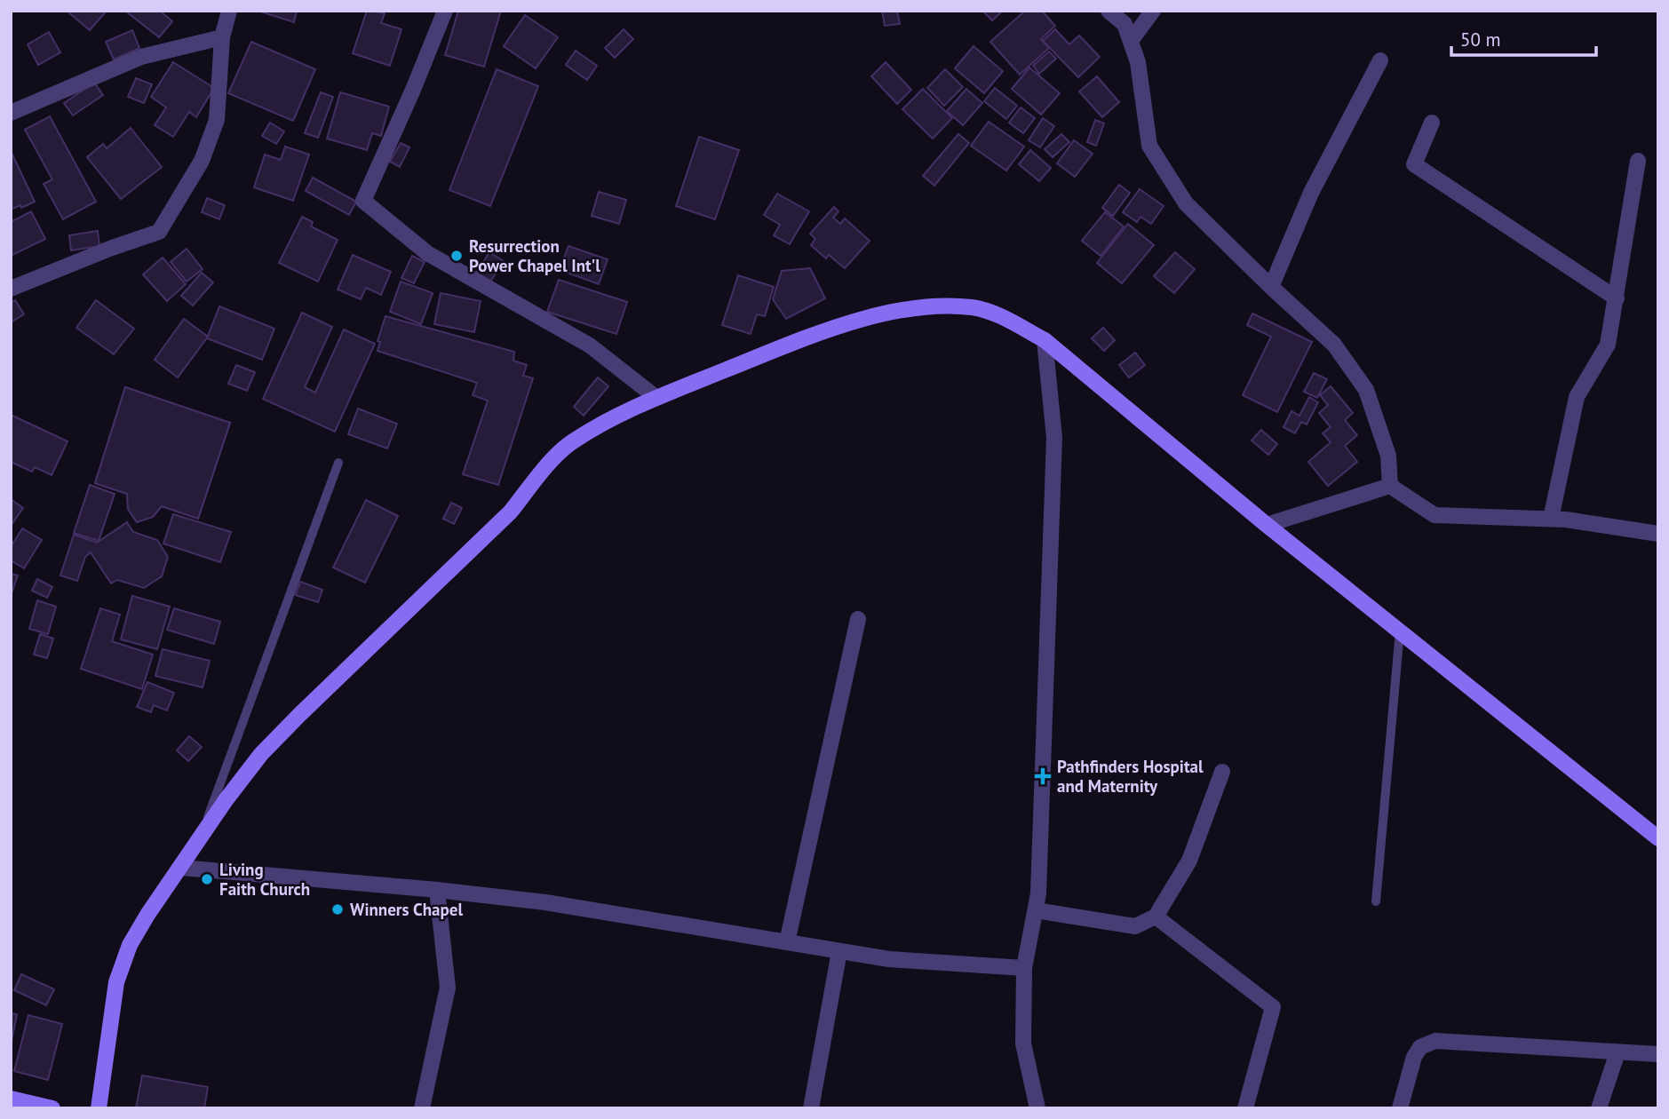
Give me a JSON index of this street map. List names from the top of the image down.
{
  "places": {
    "other": ["Resurrection Power Chapel Int'l", "Living Faith Church", "Winners Chapel"],
    "health": ["Pathfinders Hospital and Maternity"]
  },
  "scale_bar": "50 m"
}
